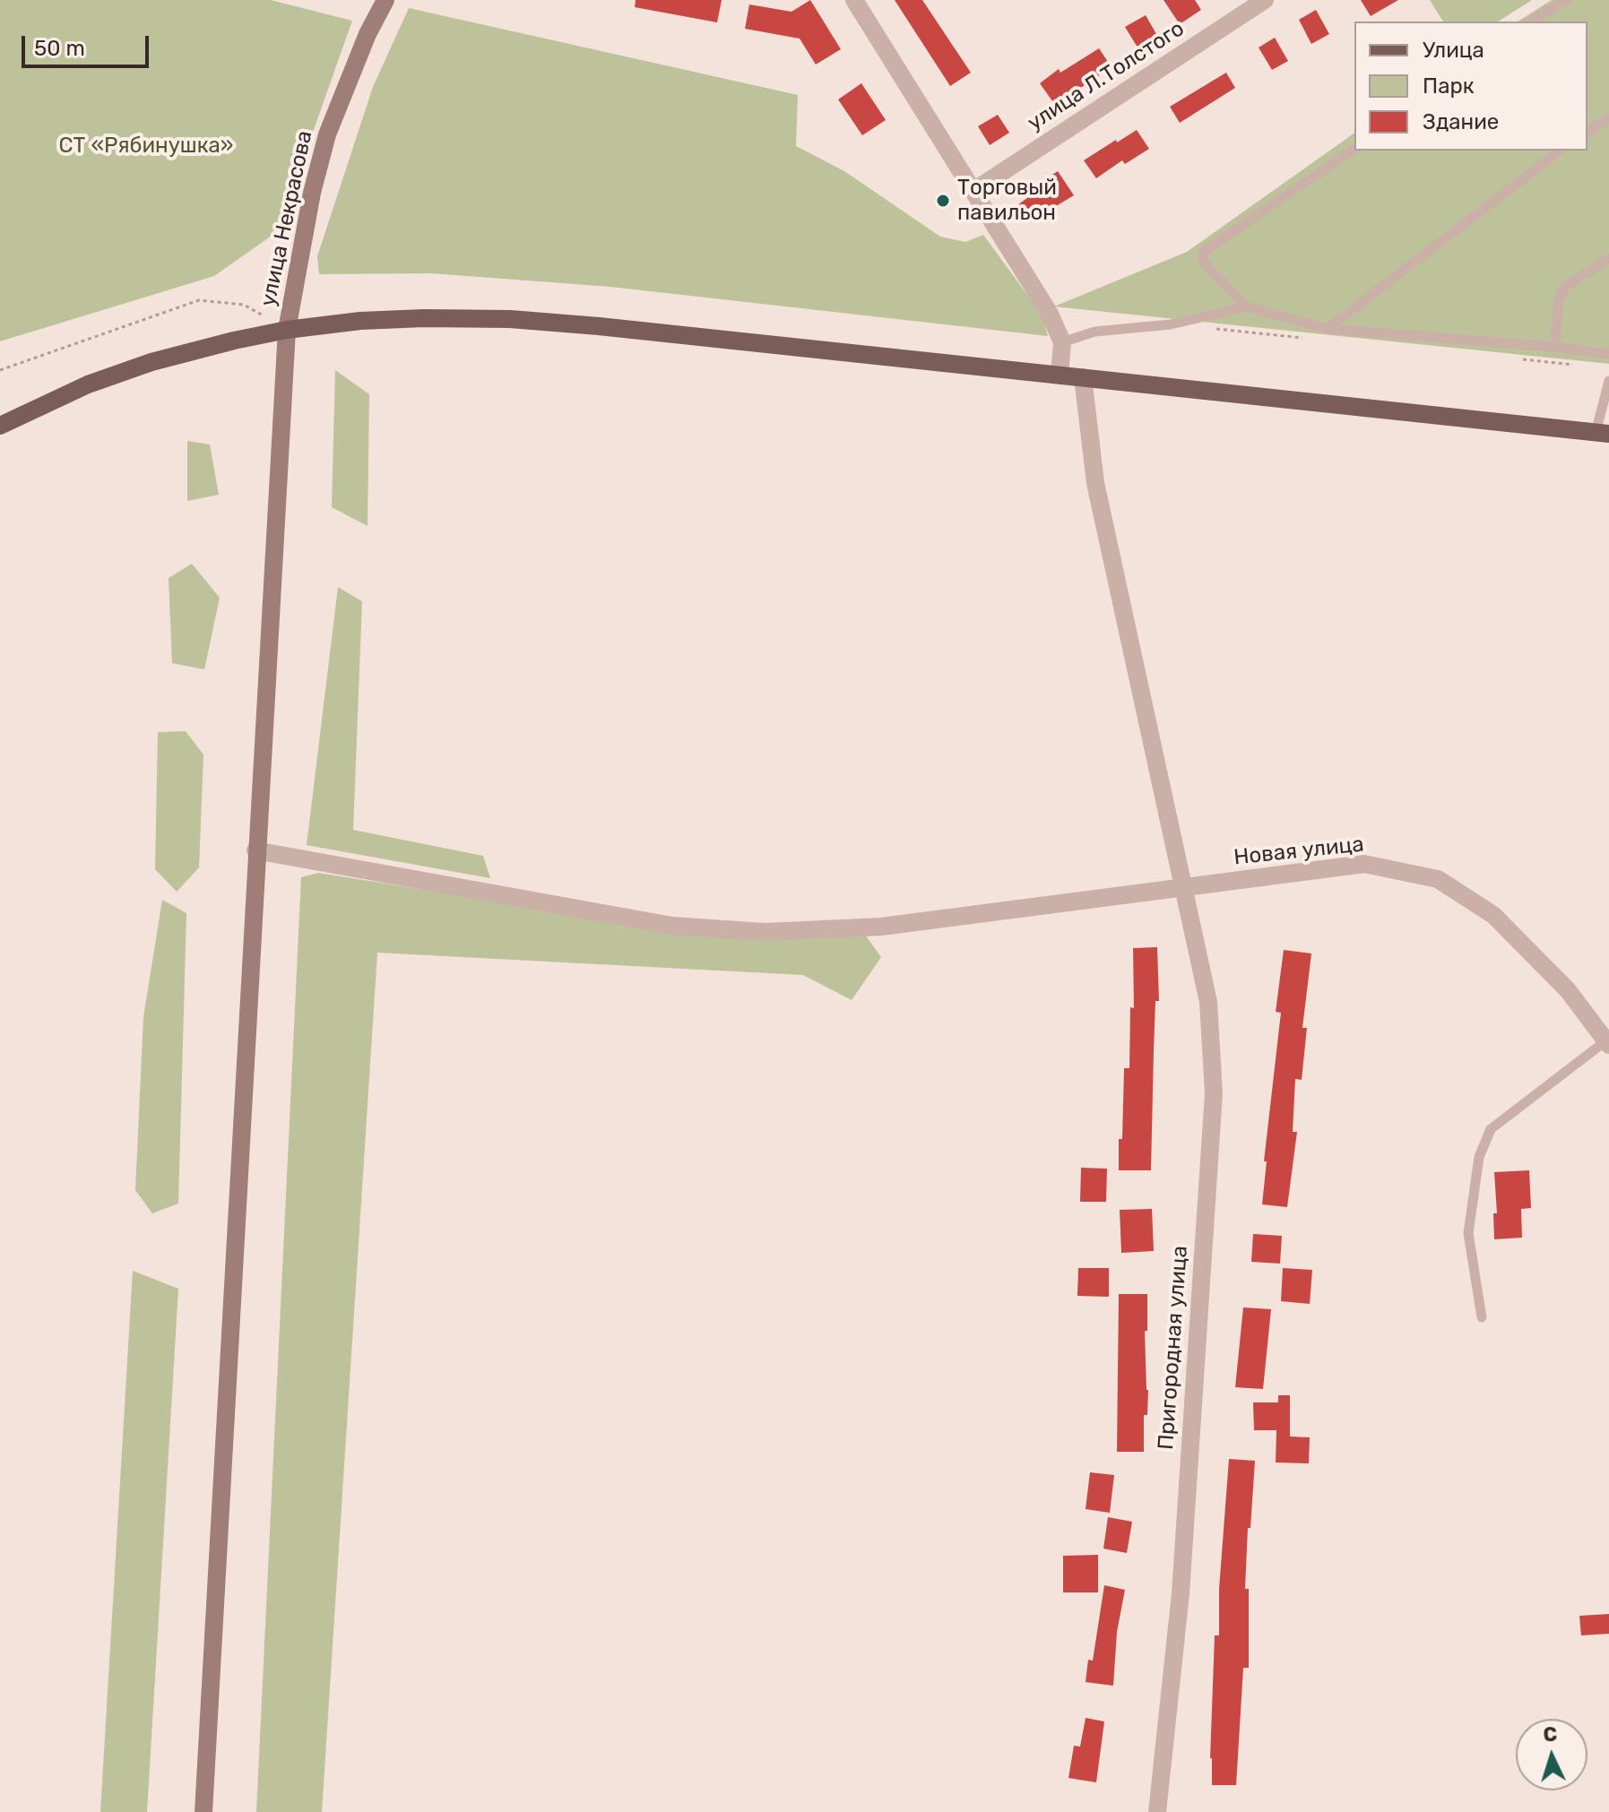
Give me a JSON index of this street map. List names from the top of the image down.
{
  "streets": {
    "street": [
      "улица Л.Толстого",
      "улица Некрасова",
      "Новая улица",
      "Пригородная улица"
    ]
  },
  "crossings": [
    ["улица Некрасова", "Новая улица"],
    ["Новая улица", "Пригородная улица"]
  ],
  "parks": ["СТ «Рябинушка»"],
  "places": ["Торговый павильон"],
  "legend": ["Улица", "Парк", "Здание"],
  "scale_bar": "50 m",
  "north": "top"
}
